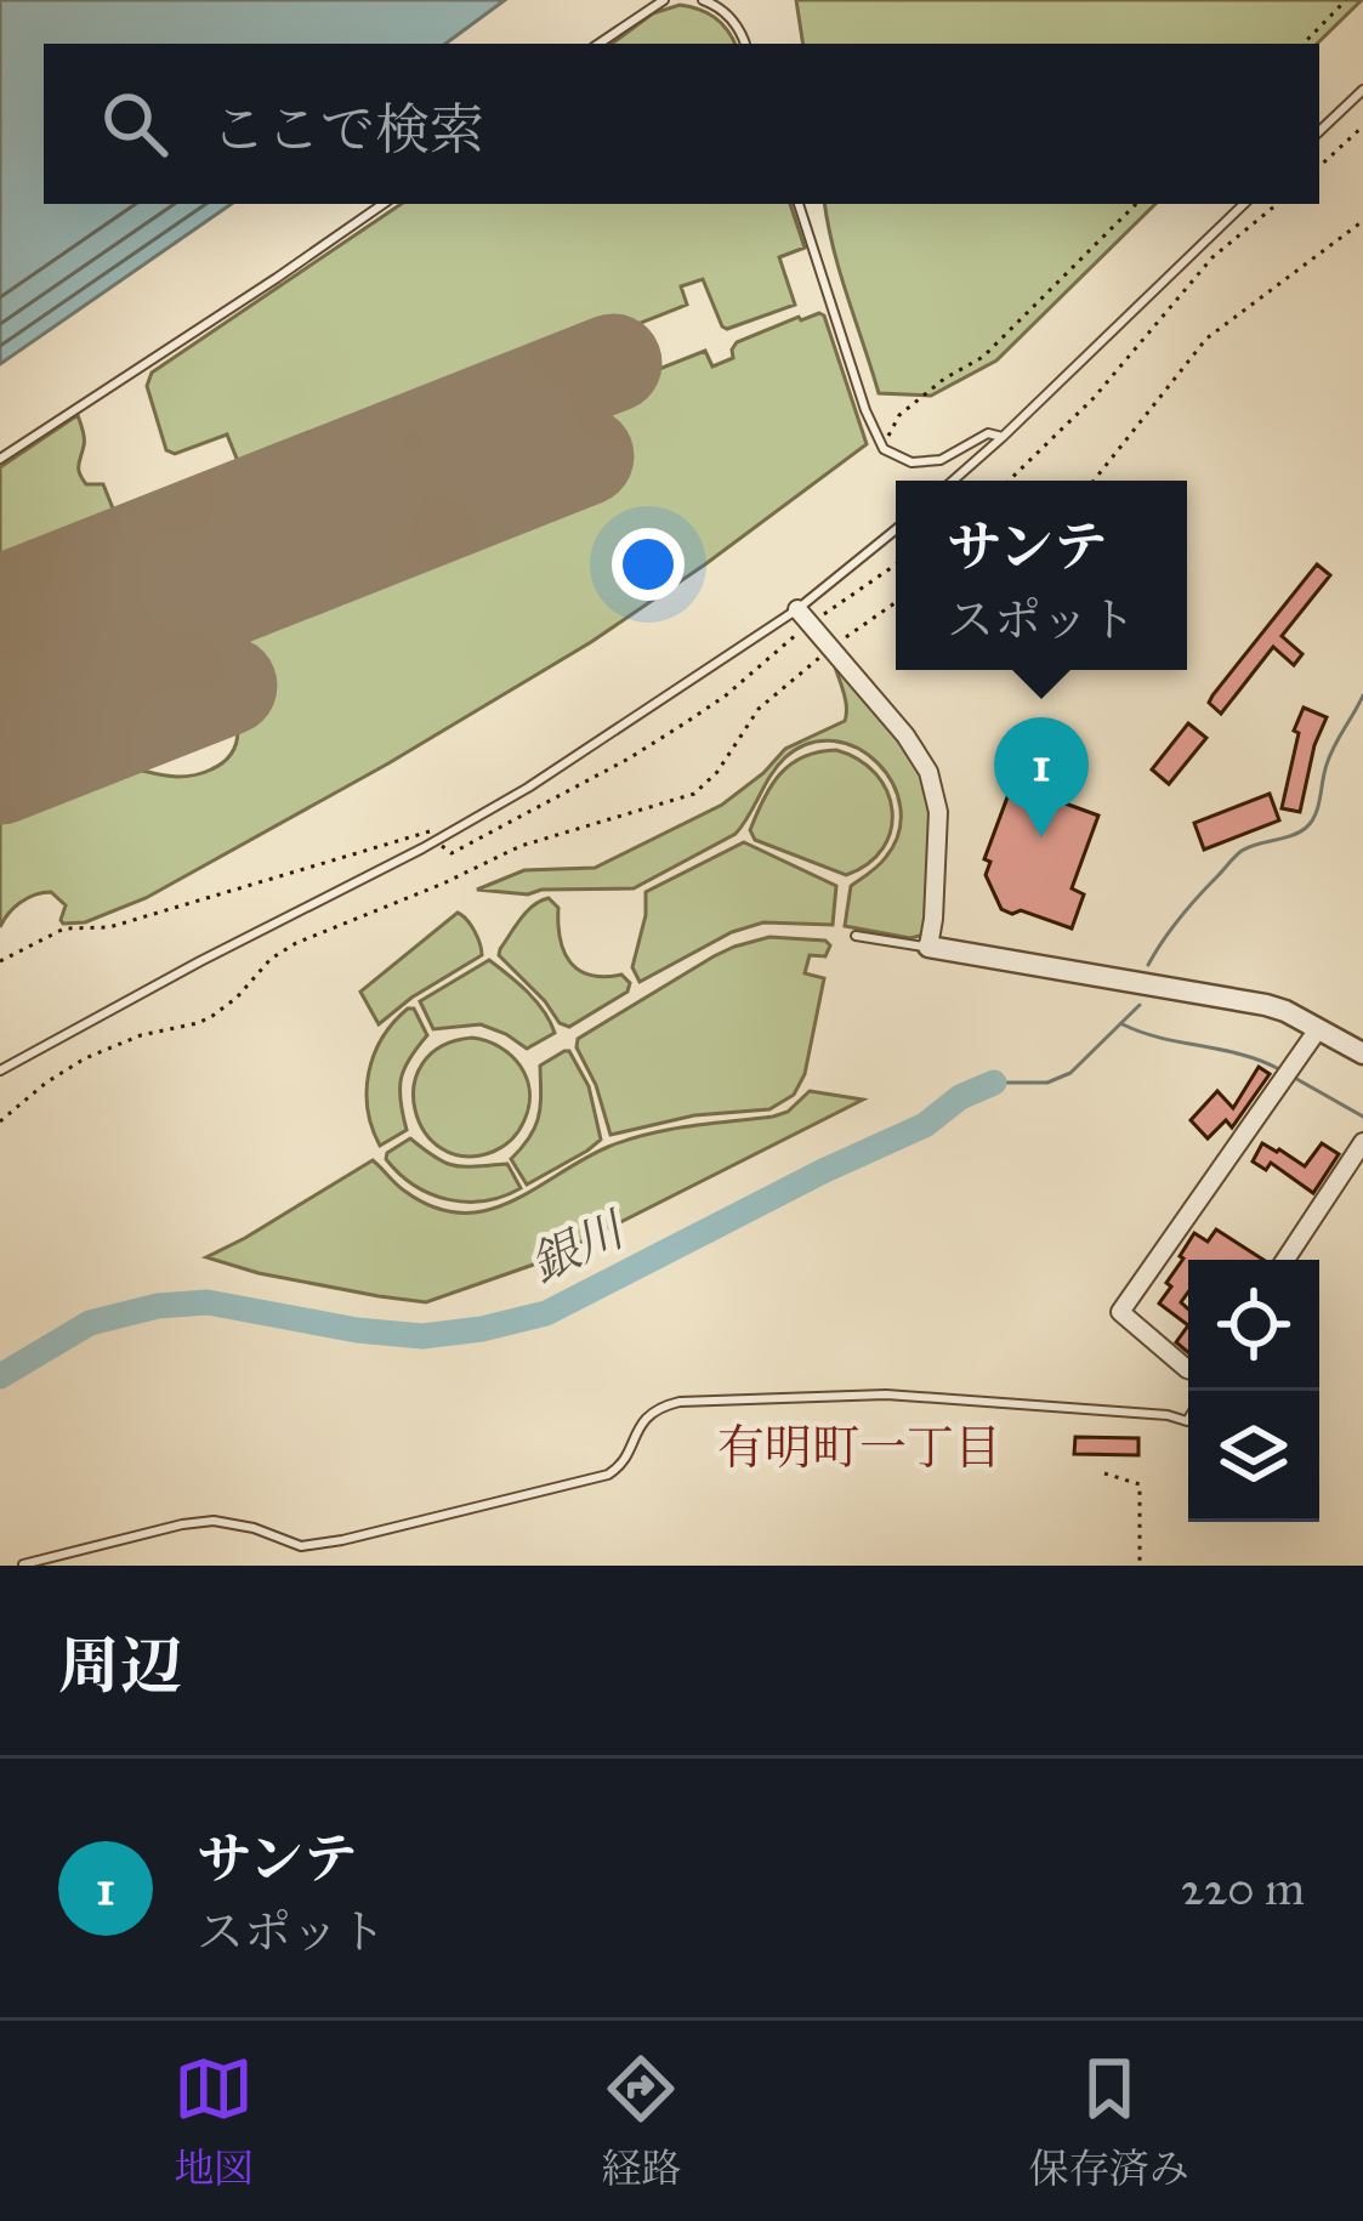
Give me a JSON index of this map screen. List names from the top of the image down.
{
  "districts": ["有明町一丁目"],
  "water": ["銀川"],
  "page": {
    "search": "ここで検索",
    "popup": ["サンテ", "スポット"],
    "pins": "1",
    "heading": "周辺",
    "list": [
      {
        "mark": "1",
        "name": "サンテ",
        "note": "スポット",
        "value": "220 m"
      }
    ],
    "nav": ["地図", "経路", "保存済み"]
  }
}
